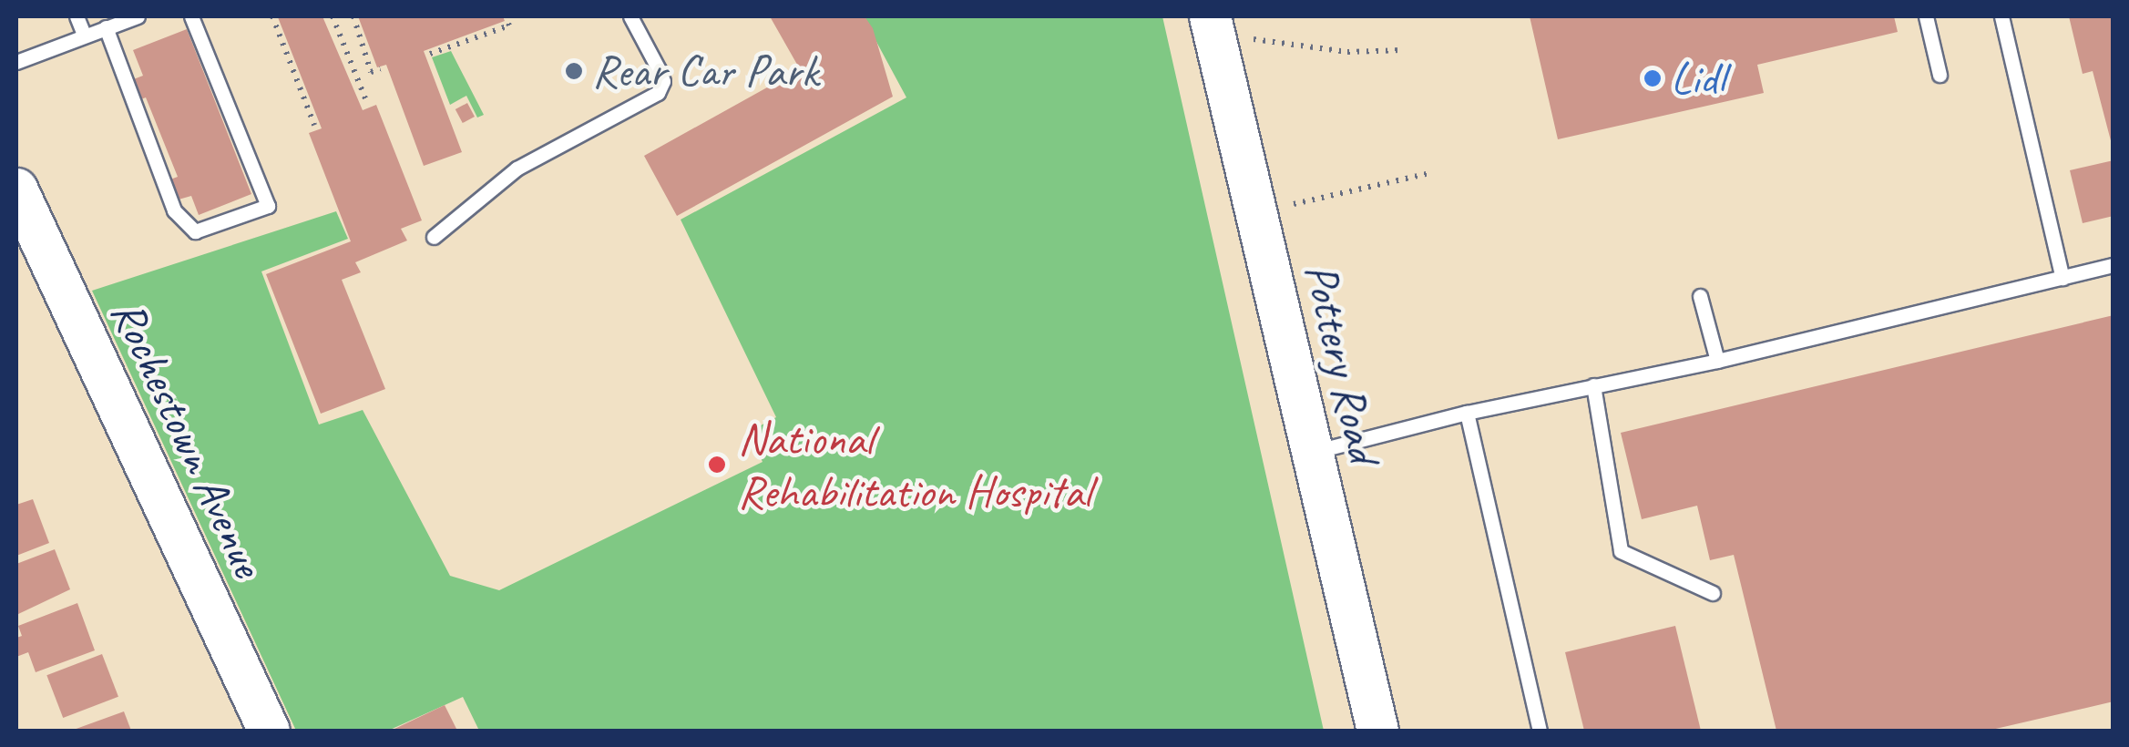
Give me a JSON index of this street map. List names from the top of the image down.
{
  "streets": {
    "street": ["Pottery Road", "Rochestown Avenue"]
  },
  "places": ["Rear Car Park", "Lidl", "National Rehabilitation Hospital"]
}
